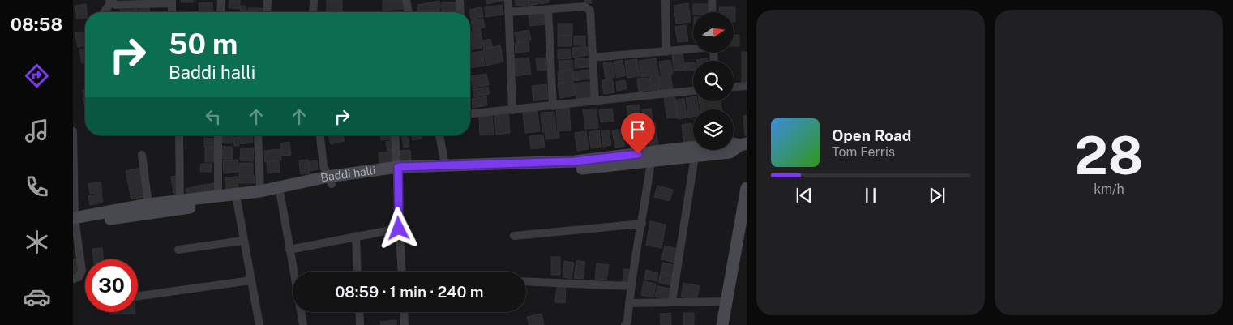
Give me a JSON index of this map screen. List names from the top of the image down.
{
  "streets": {
    "street": ["Baddi halli"]
  },
  "north": "right",
  "page": {
    "tabs": "08:58",
    "tile": ["28", "km/h"],
    "turn": ["50 m", "Baddi halli"],
    "song": ["Open Road", "Tom Ferris"],
    "limit": "30",
    "trip": "08:59 · 1 min · 240 m"
  }
}
